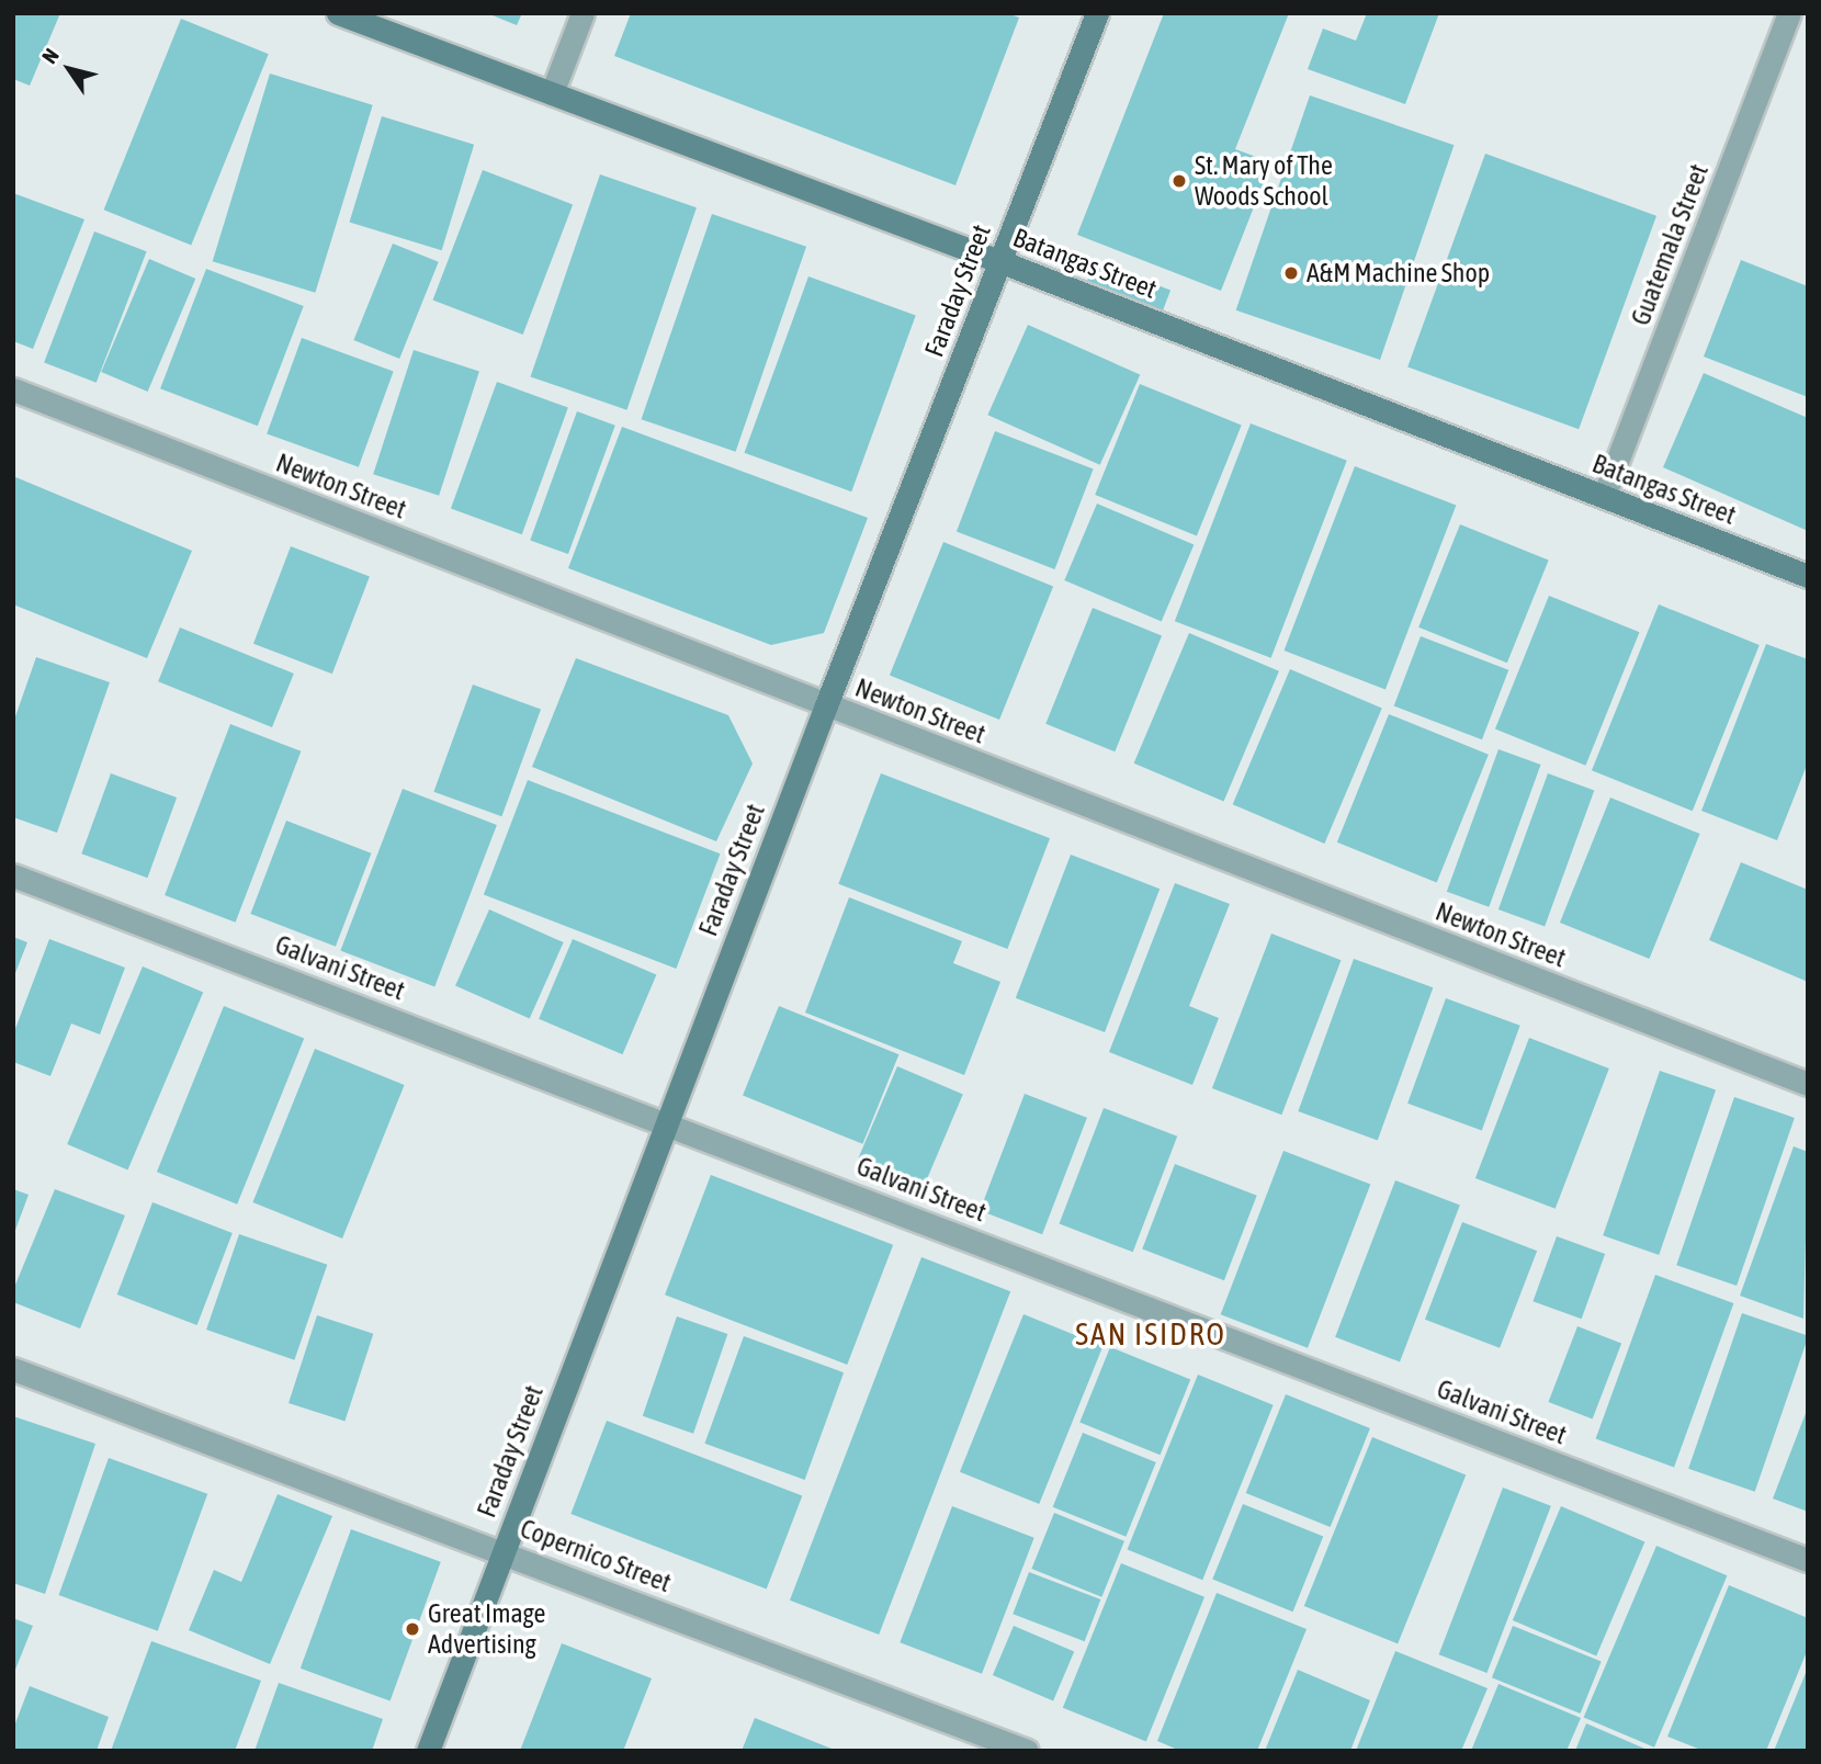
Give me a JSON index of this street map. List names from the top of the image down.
{
  "streets": {
    "street": [
      "Guatemala Street",
      "Batangas Street",
      "Faraday Street",
      "Newton Street",
      "Galvani Street",
      "Copernico Street"
    ]
  },
  "crossings": [
    ["Guatemala Street", "Batangas Street"],
    ["Batangas Street", "Faraday Street"],
    ["Faraday Street", "Newton Street"],
    ["Faraday Street", "Galvani Street"],
    ["Faraday Street", "Copernico Street"]
  ],
  "districts": ["SAN ISIDRO"],
  "places": ["St. Mary of The Woods School", "A&M Machine Shop", "Great Image Advertising"],
  "north": "top left"
}
